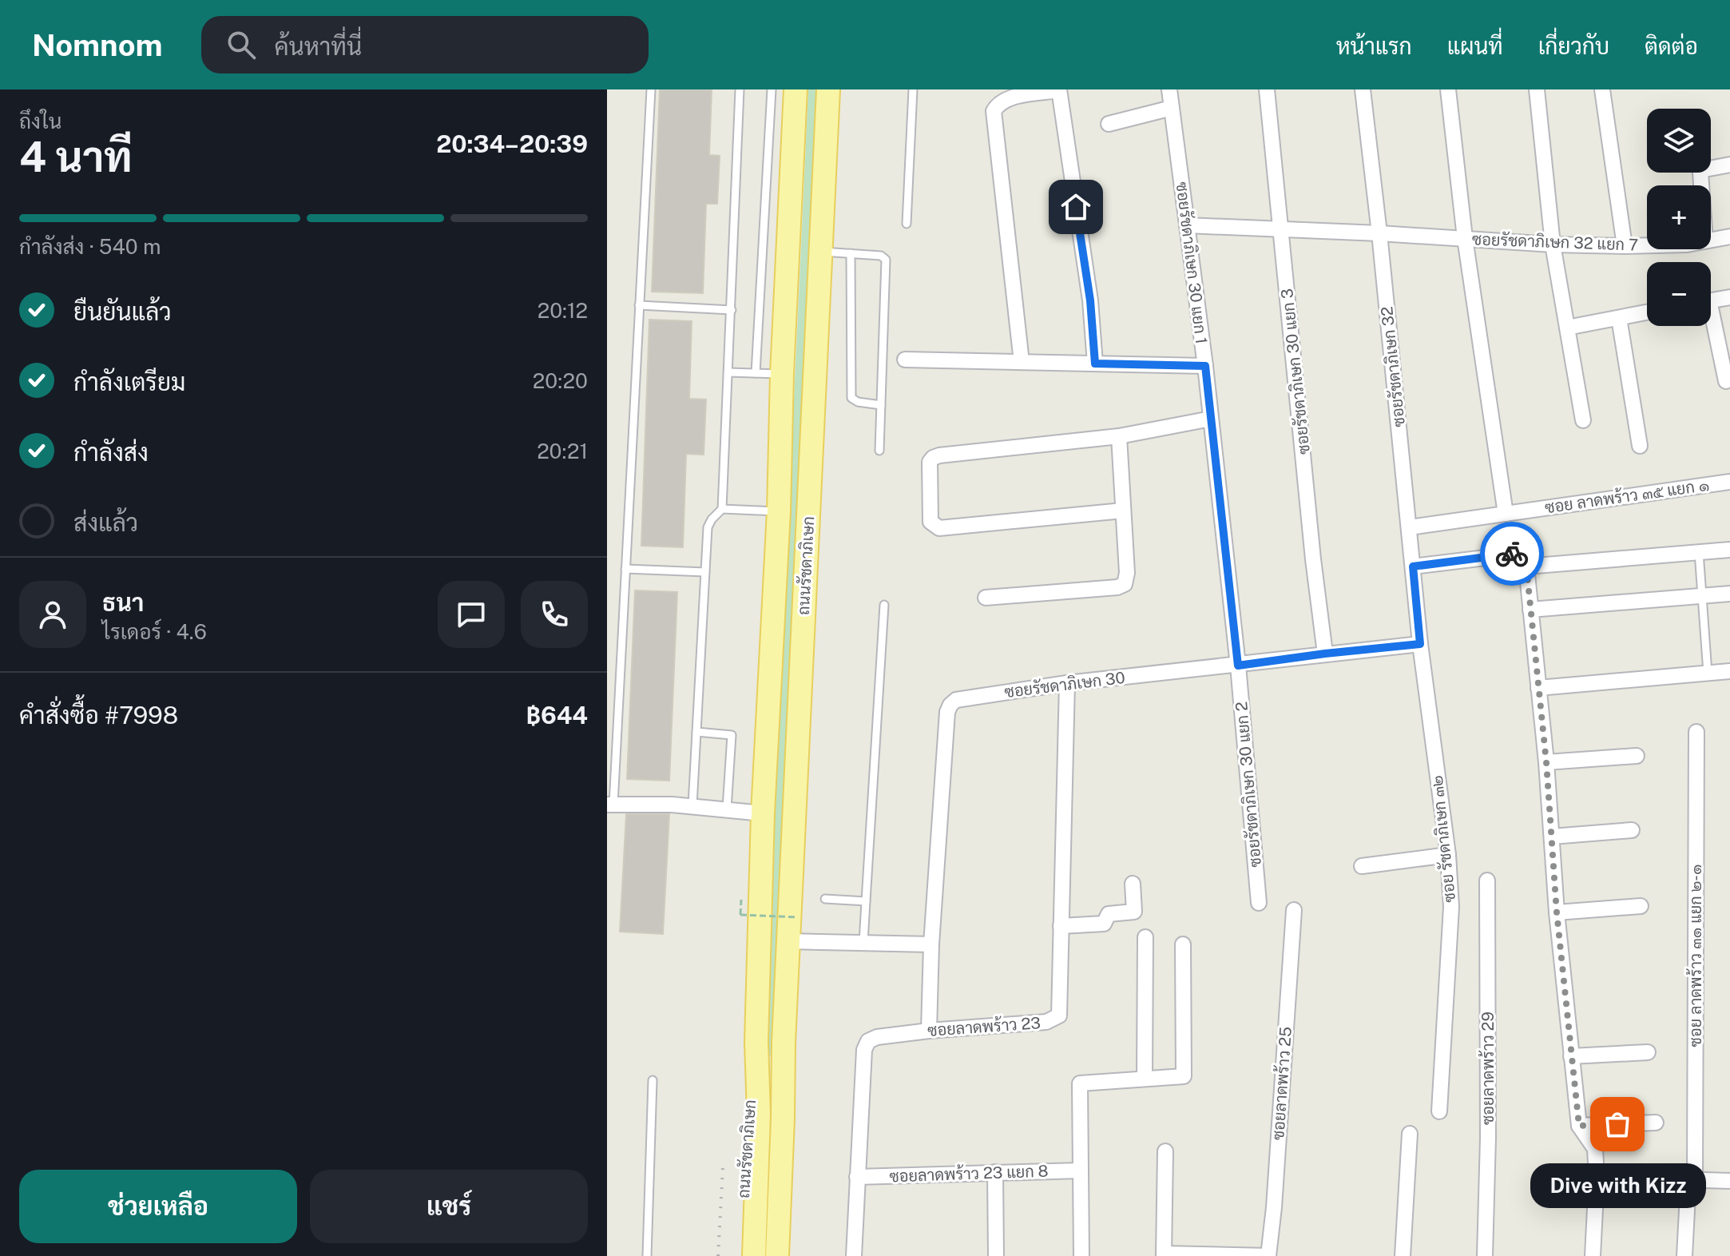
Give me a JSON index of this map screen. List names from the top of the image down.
{
  "streets": {
    "main road": ["ถนนรัชดาภิเษก"],
    "street": [
      "ซอยรัชดาภิเษก 32 แยก 7",
      "ซอยรัชดาภิเษก 30 แยก 1",
      "ซอยรัชดาภิเษก 32",
      "ซอยรัชดาภิเษก 30 แยก 3",
      "ซอย ลาดพร้าว ๓๕ แยก ๑",
      "ซอยรัชดาภิเษก 30",
      "ซอยรัชดาภิเษก 30 แยก 2",
      "ซอย รัชดาภิเษก ๓๒",
      "ซอย ลาดพร้าว ๓๑ แยก ๒-๑",
      "ซอยลาดพร้าว 23",
      "ซอยลาดพร้าว 29",
      "ซอยลาดพร้าว 25",
      "ซอยลาดพร้าว 23 แยก 8"
    ]
  },
  "crossings": [
    ["ซอยรัชดาภิเษก 32 แยก 7", "ซอยรัชดาภิเษก 30 แยก 1"],
    ["ซอยรัชดาภิเษก 32 แยก 7", "ซอยรัชดาภิเษก 32"],
    ["ซอยรัชดาภิเษก 32 แยก 7", "ซอยรัชดาภิเษก 30 แยก 3"],
    ["ซอยรัชดาภิเษก 30 แยก 1", "ซอยรัชดาภิเษก 30"],
    ["ซอยรัชดาภิเษก 30 แยก 1", "ซอยรัชดาภิเษก 30 แยก 2"],
    ["ซอยรัชดาภิเษก 32", "ซอย ลาดพร้าว ๓๕ แยก ๑"],
    ["ซอยรัชดาภิเษก 32", "ซอยรัชดาภิเษก 30"],
    ["ซอยรัชดาภิเษก 32", "ซอย รัชดาภิเษก ๓๒"],
    ["ซอยรัชดาภิเษก 30 แยก 3", "ซอยรัชดาภิเษก 30"],
    ["ซอยรัชดาภิเษก 30", "ซอยรัชดาภิเษก 30 แยก 2"],
    ["ซอยรัชดาภิเษก 30", "ซอย รัชดาภิเษก ๓๒"],
    ["ซอยรัชดาภิเษก 30", "ซอยลาดพร้าว 23"],
    ["ซอยลาดพร้าว 23", "ซอยลาดพร้าว 23 แยก 8"]
  ],
  "places": ["Dive with Kizz"],
  "page": {
    "header": "Nomnom",
    "search": "ค้นหาที่นี่",
    "nav": [
      "หน้าแรก",
      "แผนที่",
      "เกี่ยวกับ",
      "ติดต่อ"
    ],
    "heading": ["4 นาที", "ถึงใน", "20:34–20:39"],
    "panel": [
      "ธนา",
      "ไรเดอร์ · 4.6",
      "คำสั่งซื้อ #7998",
      "฿644"
    ],
    "map_buttons": ["+", "−"],
    "bar": "กำลังส่ง · 540 m",
    "list": [
      ["ยืนยันแล้ว", "20:12"],
      ["กำลังเตรียม", "20:20"],
      ["กำลังส่ง", "20:21"],
      "ส่งแล้ว"
    ],
    "buttons": ["ช่วยเหลือ", "แชร์"],
    "bubble": "Dive with Kizz"
  }
}
